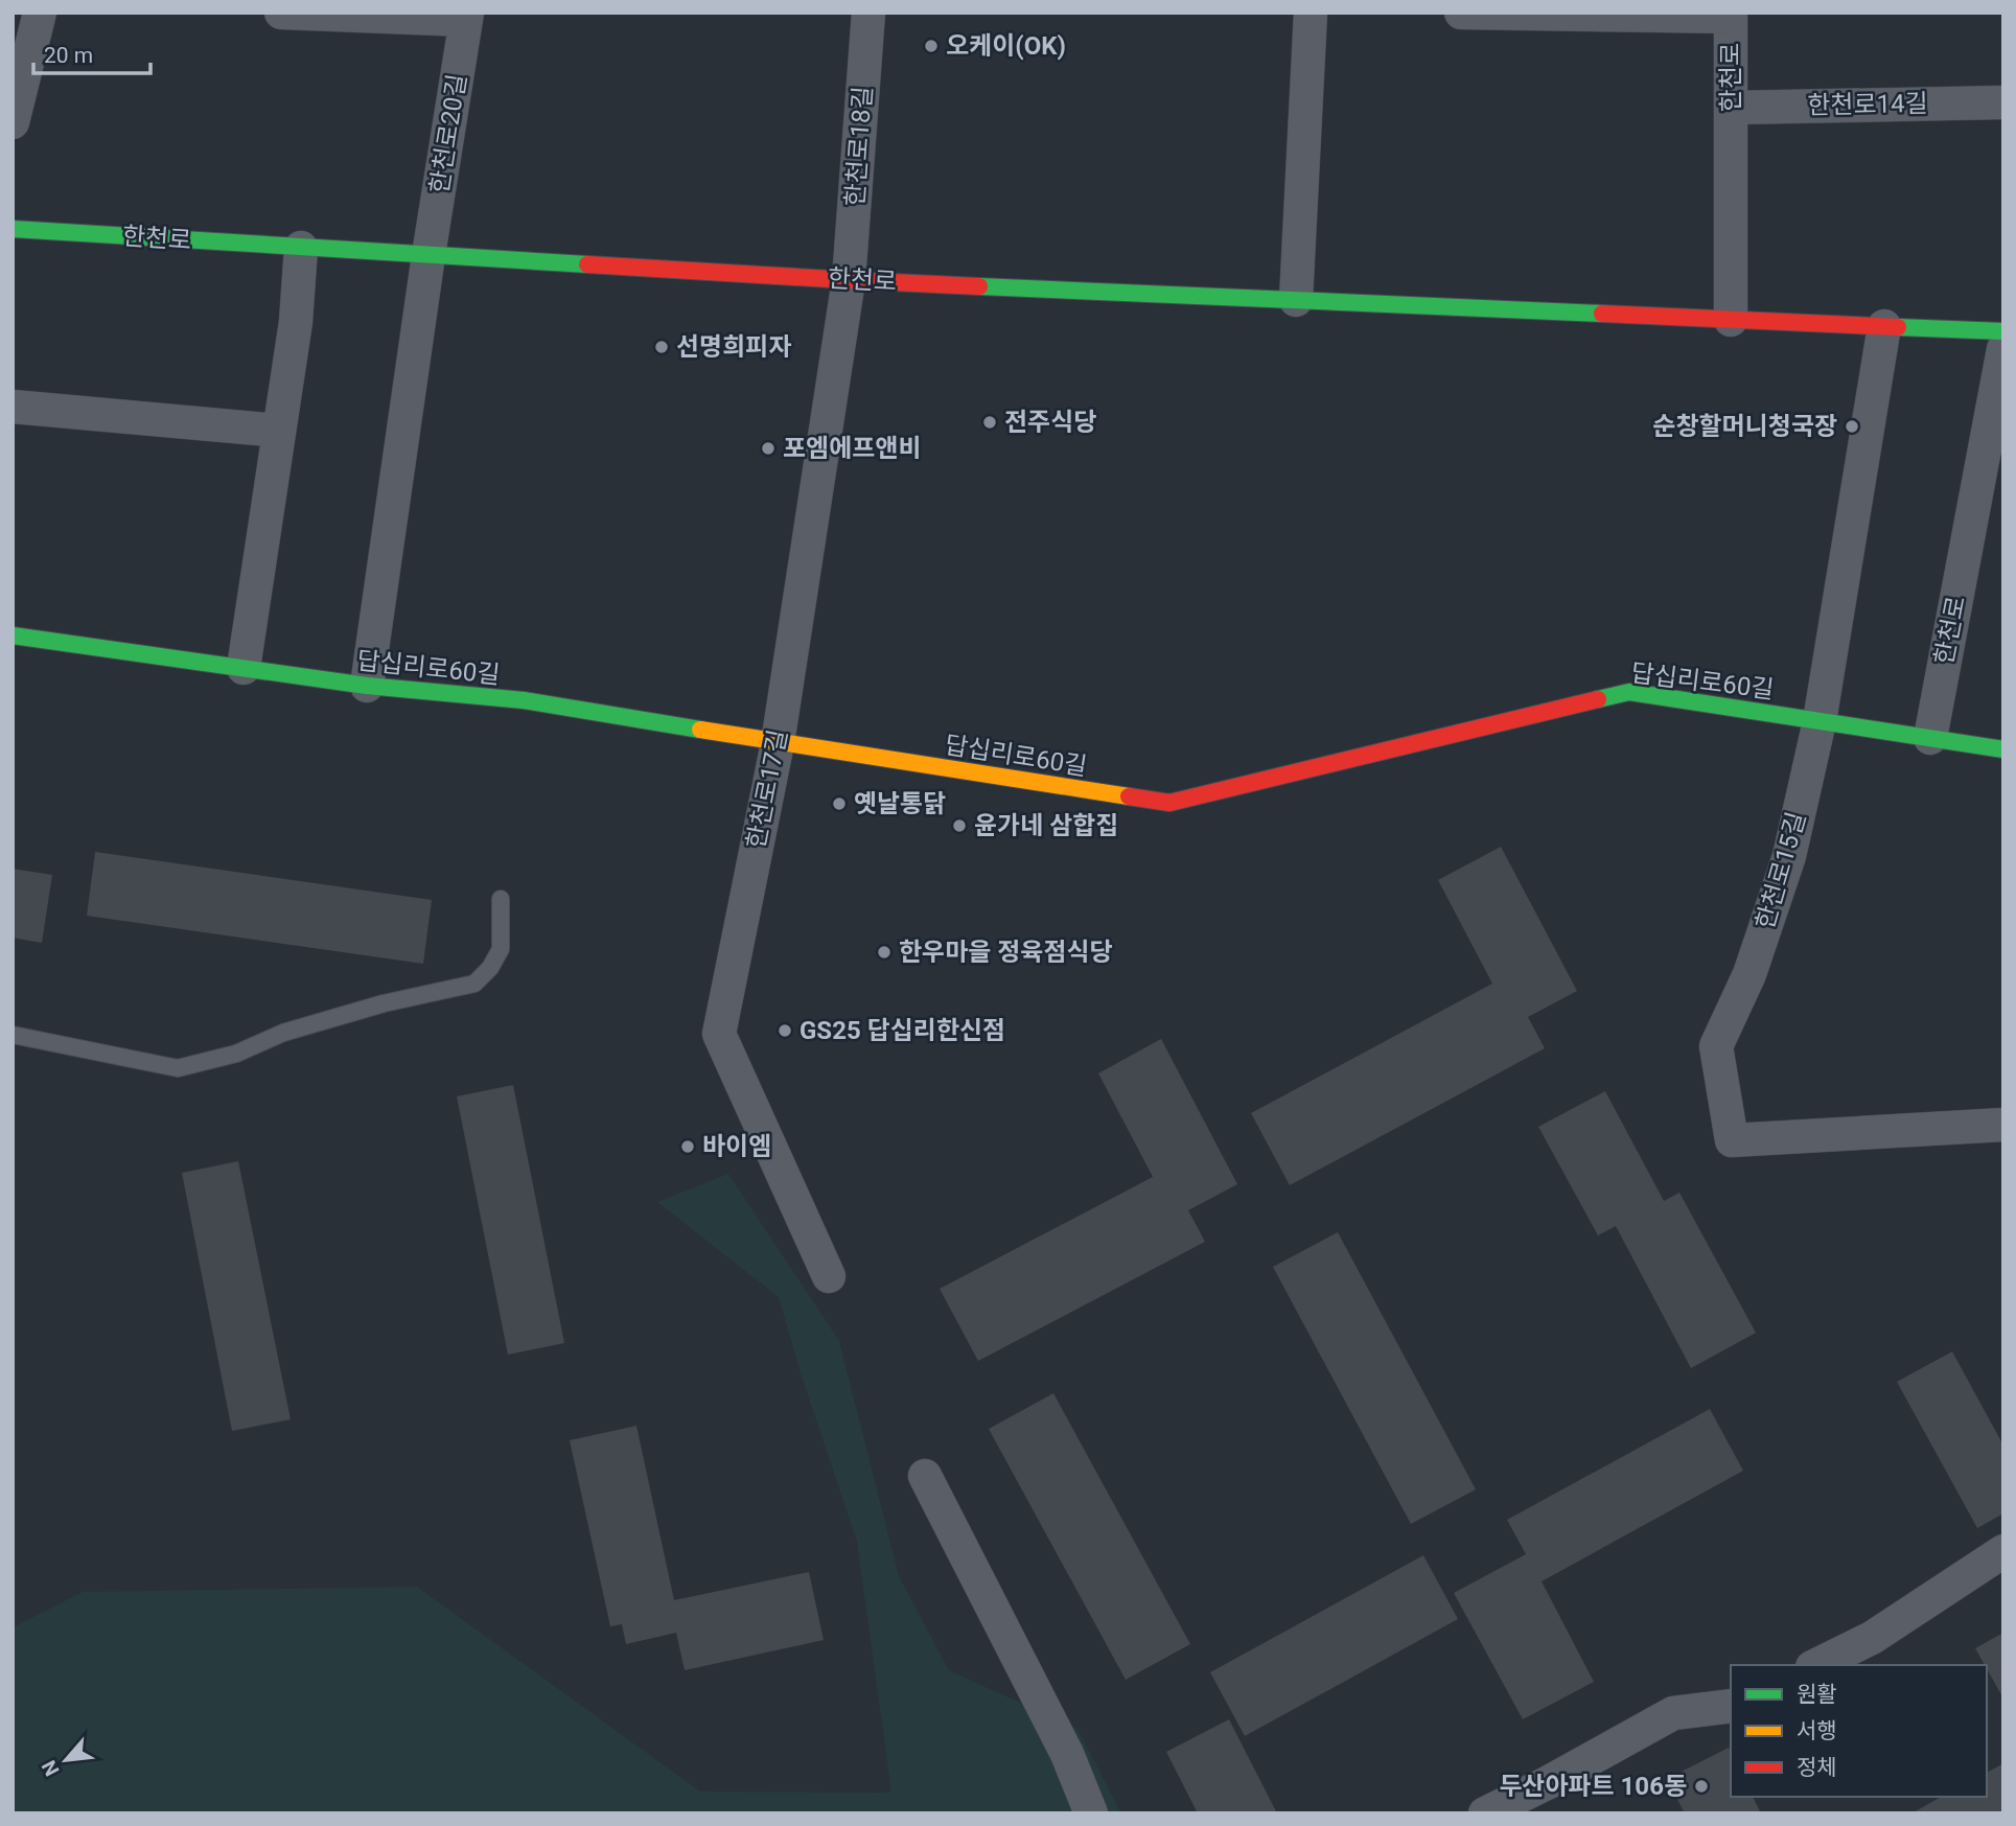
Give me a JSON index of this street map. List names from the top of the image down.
{
  "streets": {
    "street": [
      "한천로",
      "한천로14길",
      "한천로20길",
      "한천로18길",
      "답십리로60길",
      "한천로17길",
      "한천로15길"
    ]
  },
  "crossings": [
    ["한천로", "한천로14길"],
    ["한천로", "한천로20길"],
    ["한천로", "한천로18길"],
    ["한천로", "답십리로60길"],
    ["한천로", "한천로17길"],
    ["한천로", "한천로15길"],
    ["한천로18길", "한천로17길"],
    ["답십리로60길", "한천로17길"],
    ["답십리로60길", "한천로15길"]
  ],
  "places": [
    "오케이(OK)",
    "선명희피자",
    "전주식당",
    "순창할머니청국장",
    "포엠에프앤비",
    "옛날통닭",
    "윤가네 삼합집",
    "한우마을 정육점식당",
    "GS25 답십리한신점",
    "바이엠",
    "두산아파트 106동"
  ],
  "legend": ["원활", "서행", "정체"],
  "scale_bar": "20 m",
  "north": "bottom left"
}
